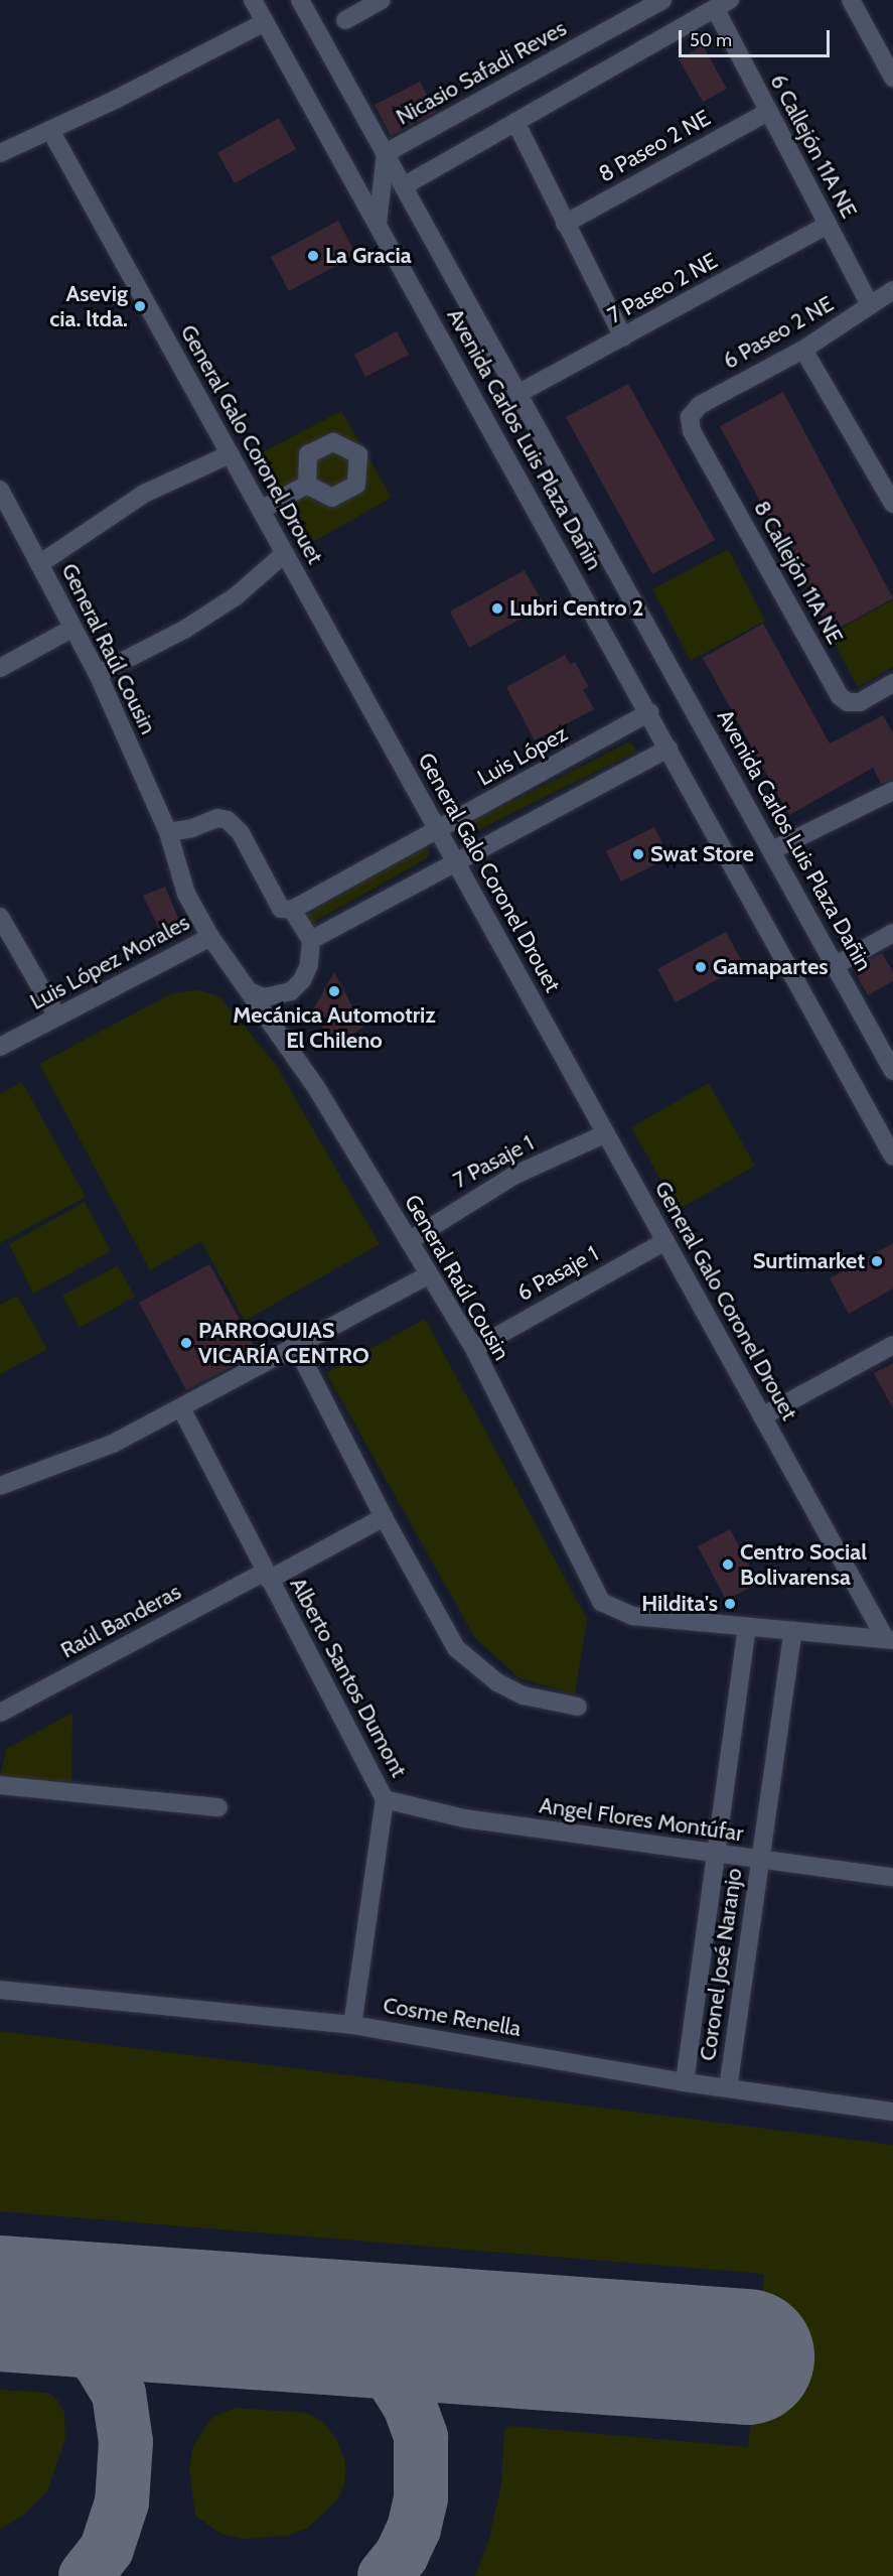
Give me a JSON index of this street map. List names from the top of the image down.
{
  "streets": {
    "street": [
      "Nicasio Safadi Reves",
      "8 Paseo 2 NE",
      "6 Callejón 11A NE",
      "7 Paseo 2 NE",
      "6 Paseo 2 NE",
      "Avenida Carlos Luis Plaza Dañin",
      "General Galo Coronel Drouet",
      "8 Callejón 11A NE",
      "General Raúl Cousin",
      "Luis López",
      "Luis López Morales",
      "7 Pasaje 1",
      "6 Pasaje 1",
      "Raúl Banderas",
      "Alberto Santos Dumont",
      "Angel Flores Montúfar",
      "Coronel José Naranjo",
      "Cosme Renella"
    ]
  },
  "crossings": [
    ["Nicasio Safadi Reves", "Avenida Carlos Luis Plaza Dañin"],
    ["8 Paseo 2 NE", "6 Callejón 11A NE"],
    ["6 Callejón 11A NE", "7 Paseo 2 NE"],
    ["6 Callejón 11A NE", "6 Paseo 2 NE"],
    ["7 Paseo 2 NE", "Avenida Carlos Luis Plaza Dañin"],
    ["6 Paseo 2 NE", "8 Callejón 11A NE"],
    ["Avenida Carlos Luis Plaza Dañin", "Luis López"],
    ["General Galo Coronel Drouet", "Luis López"],
    ["General Galo Coronel Drouet", "7 Pasaje 1"],
    ["General Galo Coronel Drouet", "6 Pasaje 1"],
    ["General Raúl Cousin", "Luis López Morales"],
    ["General Raúl Cousin", "7 Pasaje 1"],
    ["General Raúl Cousin", "6 Pasaje 1"],
    ["General Raúl Cousin", "Coronel José Naranjo"],
    ["Raúl Banderas", "Alberto Santos Dumont"],
    ["Alberto Santos Dumont", "Angel Flores Montúfar"],
    ["Alberto Santos Dumont", "Cosme Renella"],
    ["Angel Flores Montúfar", "Coronel José Naranjo"],
    ["Coronel José Naranjo", "Cosme Renella"]
  ],
  "places": [
    "La Gracia",
    "Asevig cia. ltda.",
    "Lubri Centro 2",
    "Swat Store",
    "Gamapartes",
    "Mecánica Automotriz El Chileno",
    "Surtimarket",
    "PARROQUIAS VICARÍA CENTRO",
    "Centro Social Bolivarensa",
    "Hildita's"
  ],
  "scale_bar": "50 m"
}
